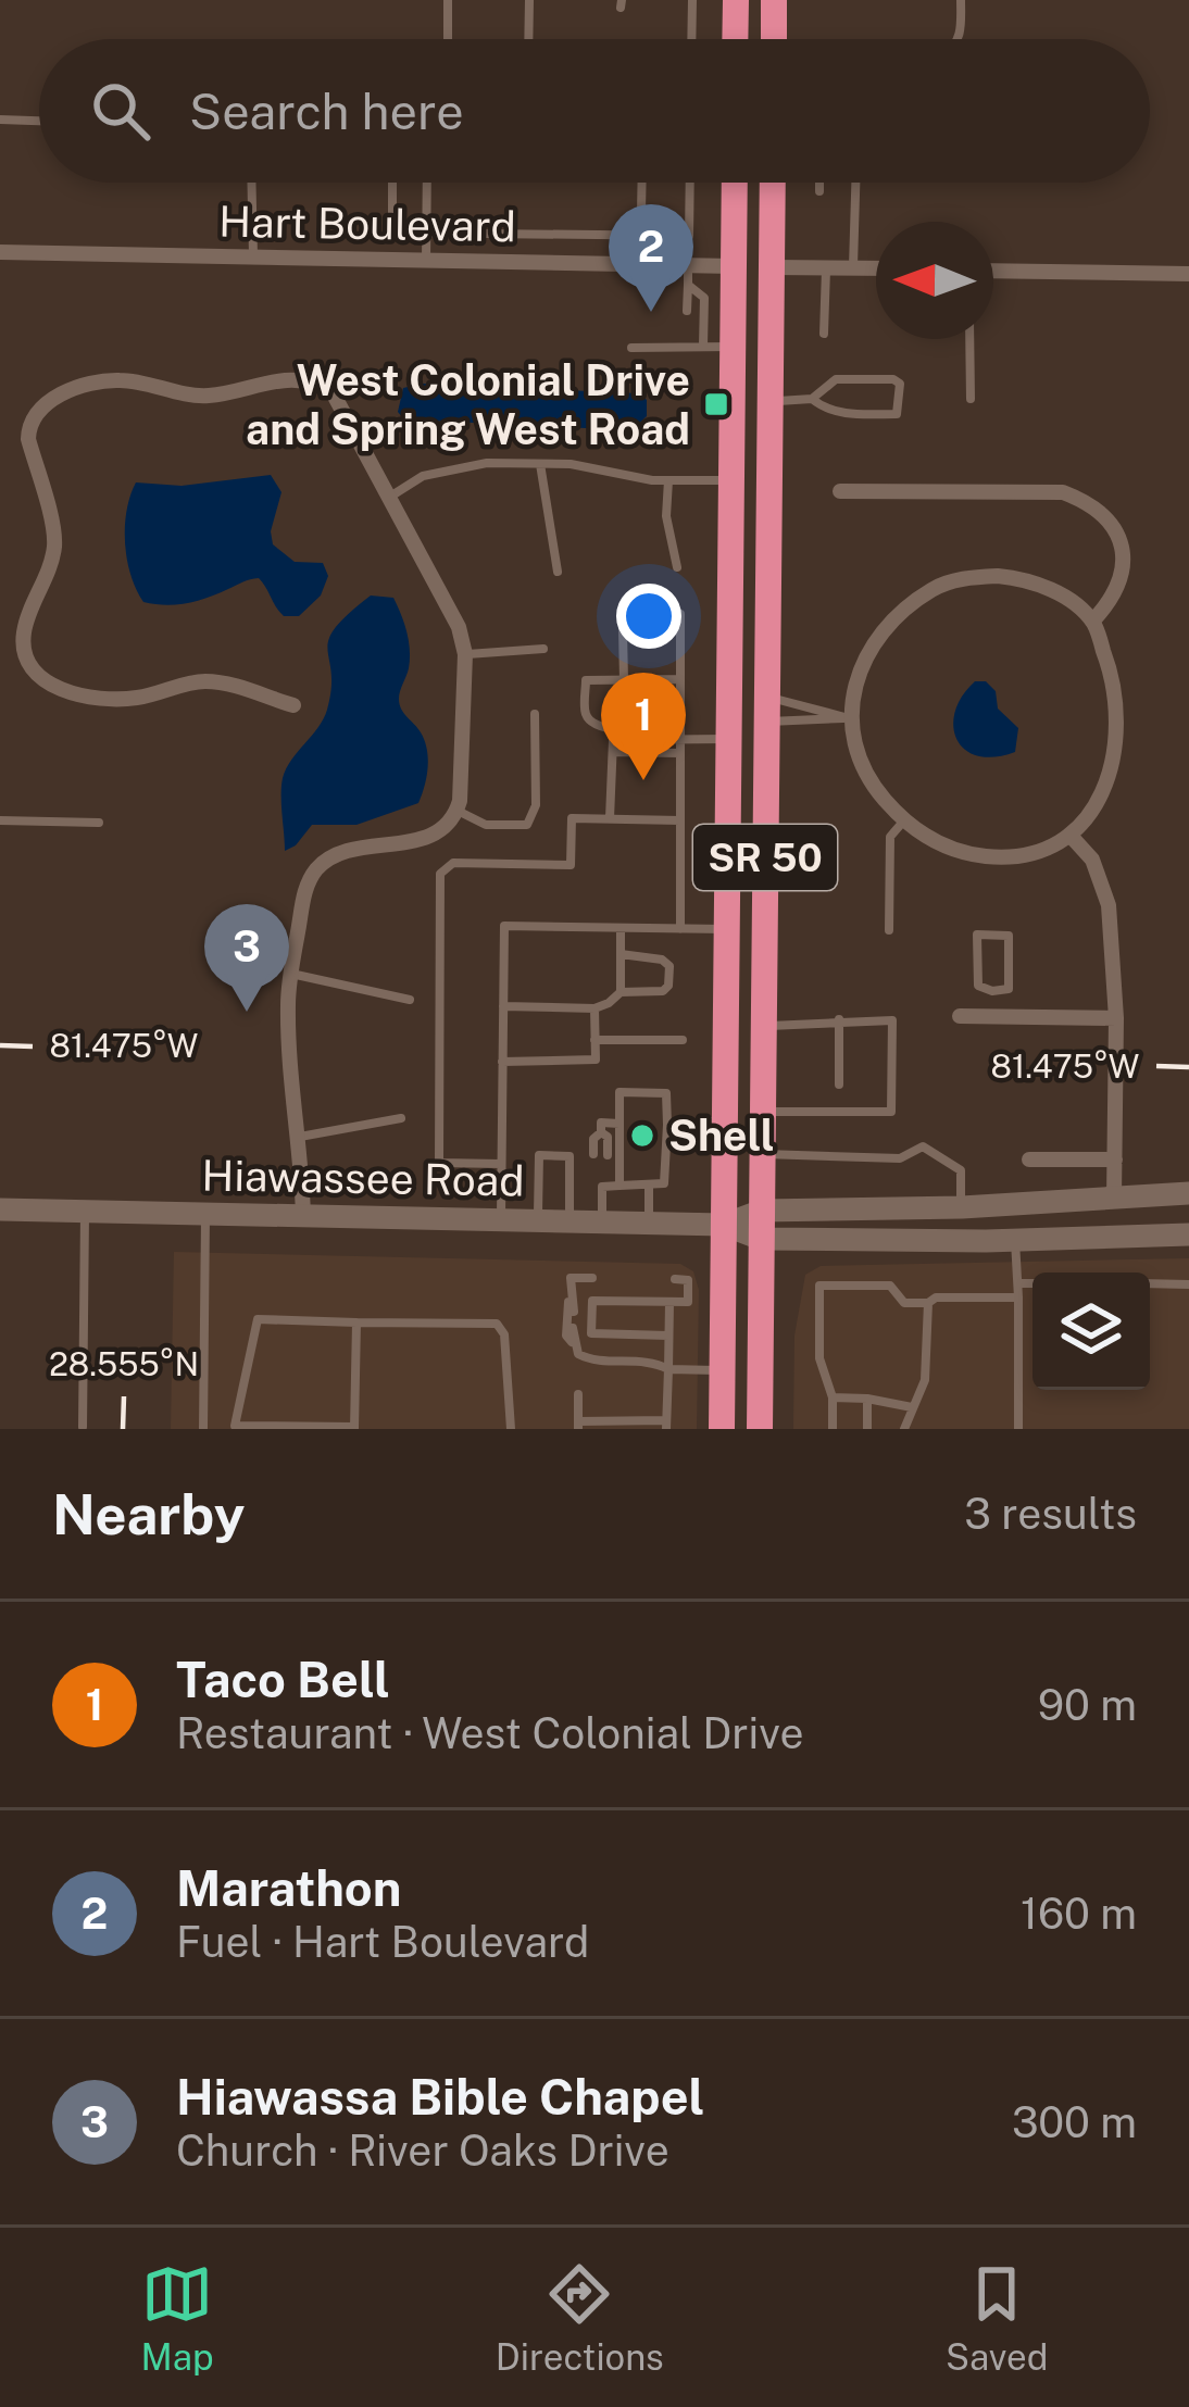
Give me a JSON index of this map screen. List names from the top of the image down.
{
  "streets": {
    "highway": ["SR 50"],
    "main road": ["Hiawassee Road"],
    "street": ["Hart Boulevard"]
  },
  "crossings": [
    ["Hart Boulevard", "SR 50"],
    ["SR 50", "Hiawassee Road"]
  ],
  "places": {
    "transit": ["West Colonial Drive and Spring West Road"],
    "other": ["Shell"]
  },
  "north": "left",
  "page": {
    "search": "Search here",
    "pins": ["2", "1", "3"],
    "heading": ["Nearby", "3 results"],
    "list": [
      {
        "mark": "1",
        "name": "Taco Bell",
        "note": "Restaurant · West Colonial Drive",
        "value": "90 m"
      },
      {
        "mark": "2",
        "name": "Marathon",
        "note": "Fuel · Hart Boulevard",
        "value": "160 m"
      },
      {
        "mark": "3",
        "name": "Hiawassa Bible Chapel",
        "note": "Church · River Oaks Drive",
        "value": "300 m"
      }
    ],
    "nav": ["Map", "Directions", "Saved"]
  },
  "coordinates": ["81.475°W", "28.555°N"]
}
